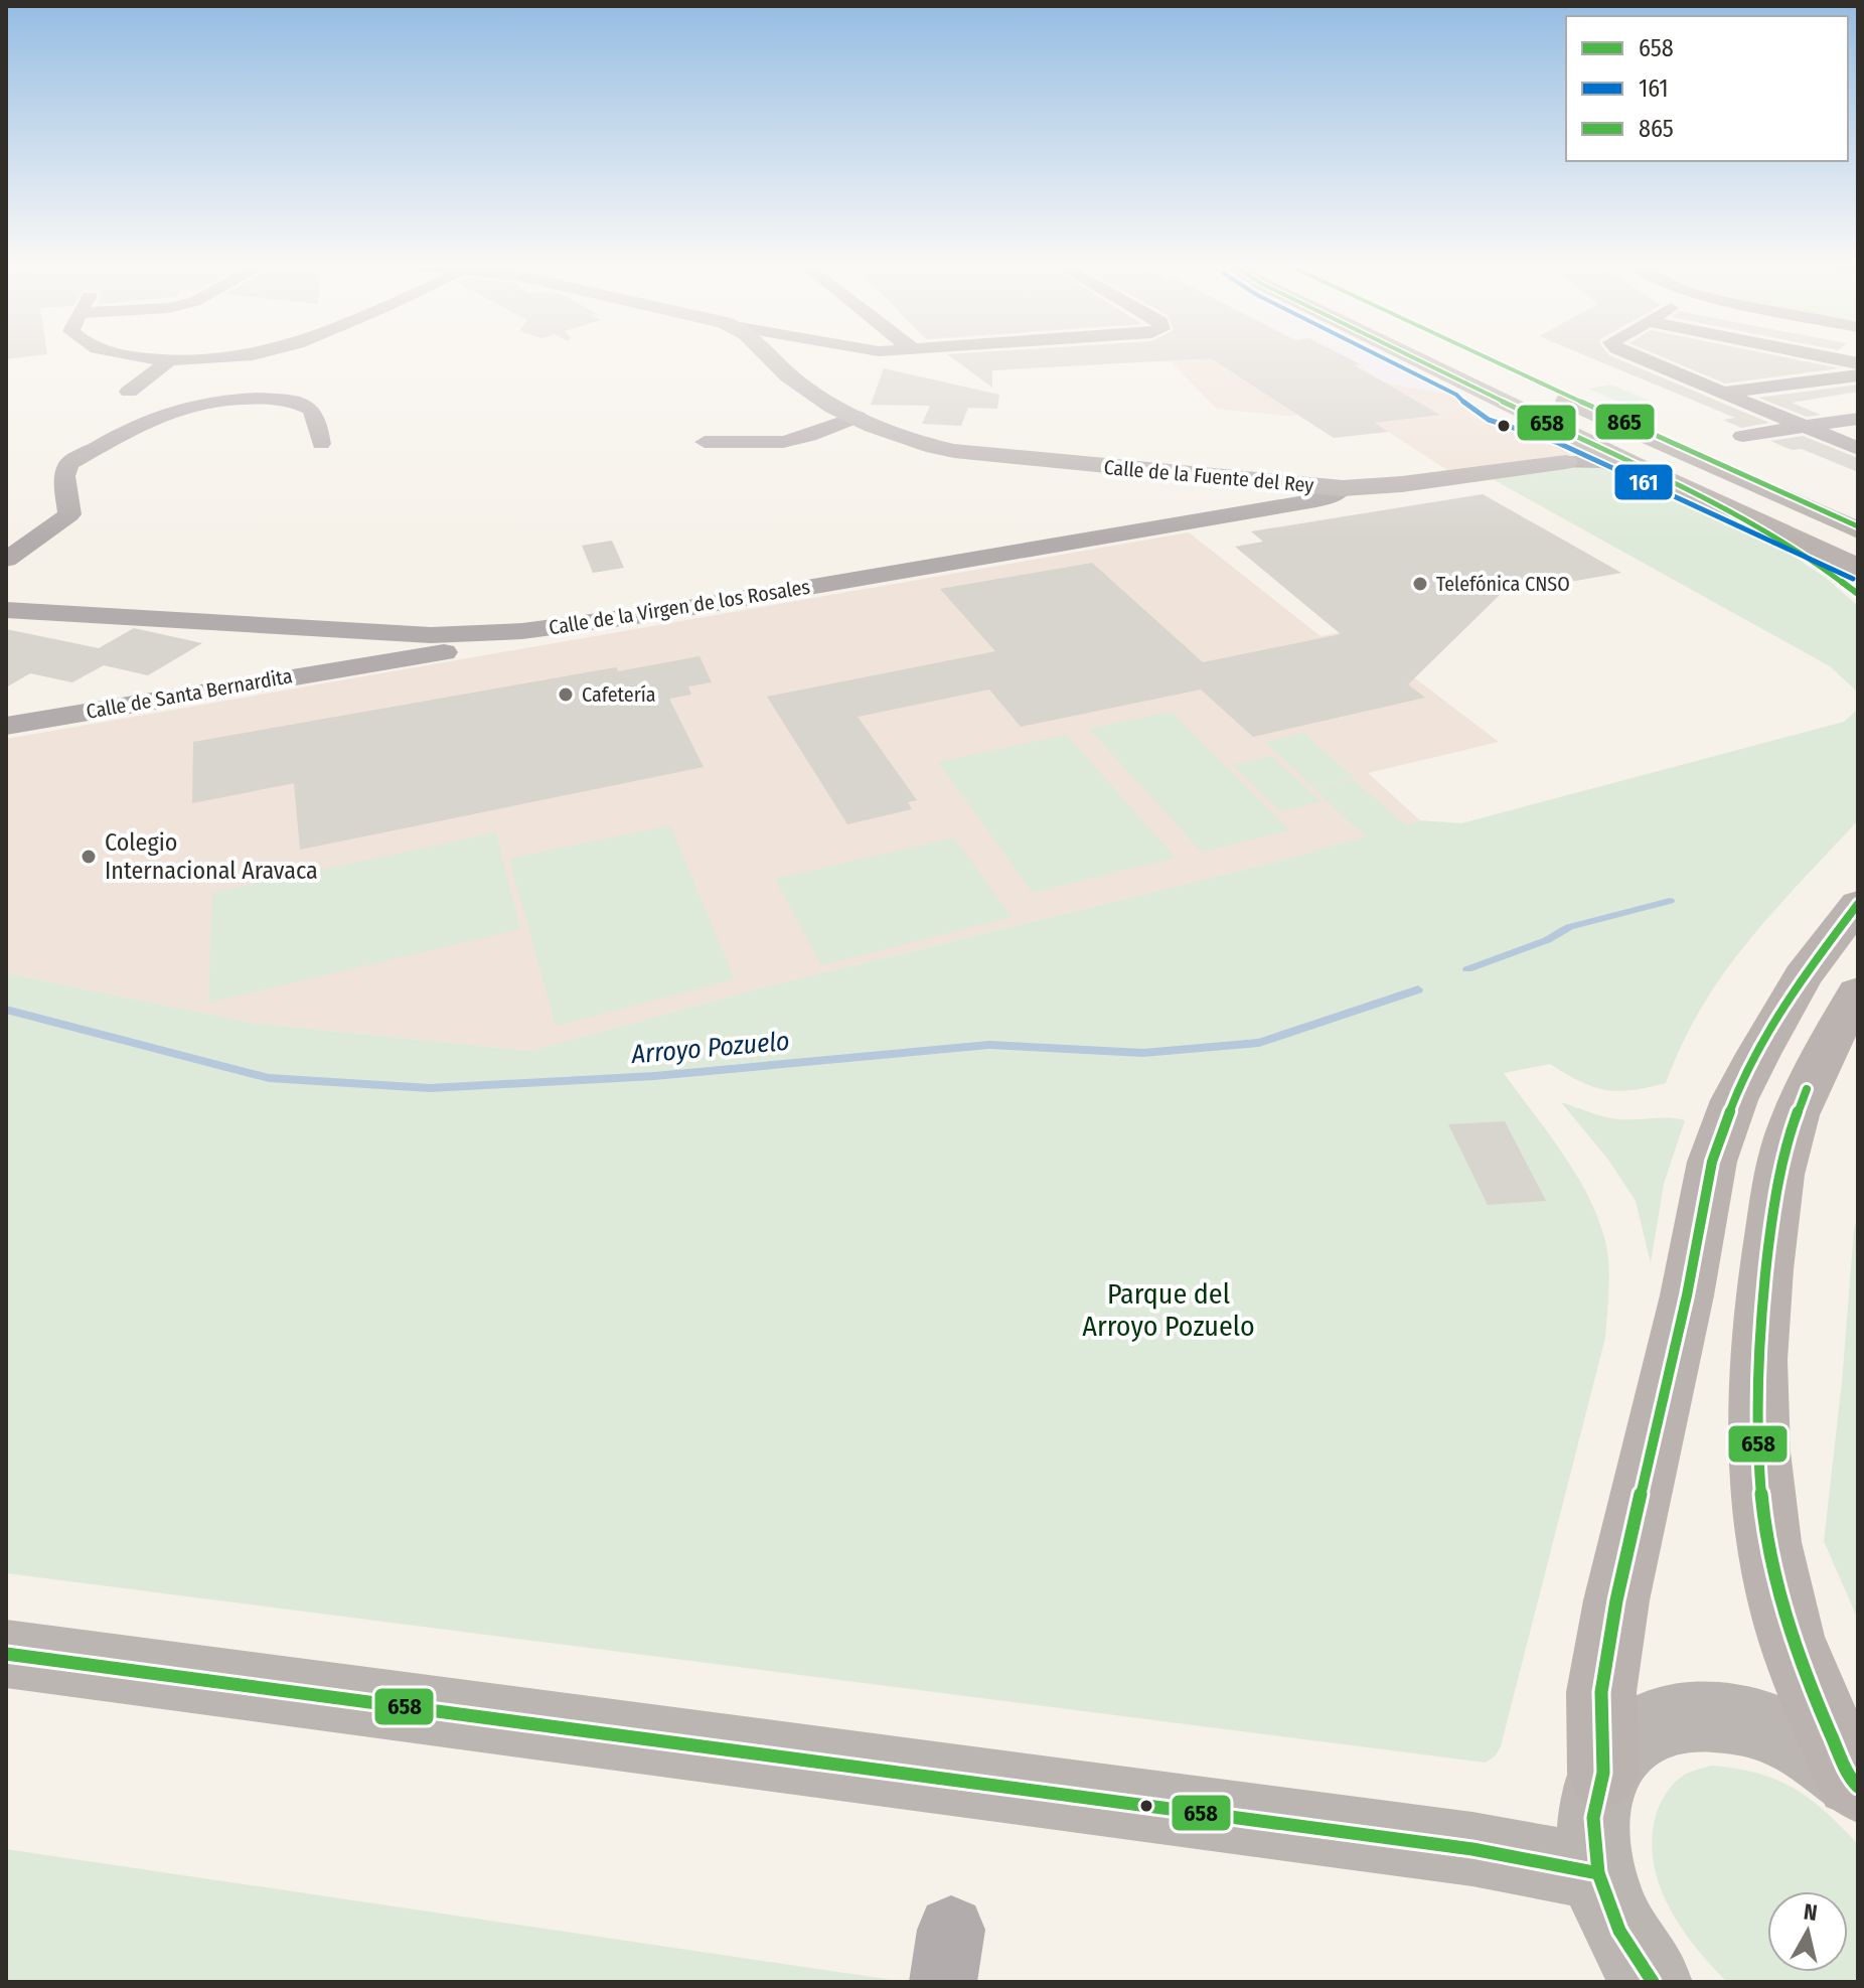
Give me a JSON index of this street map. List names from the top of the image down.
{
  "streets": {
    "street": ["Calle de la Fuente del Rey", "Calle de la Virgen de los Rosales", "Calle de Santa Bernardita"]
  },
  "crossings": [
    ["Calle de la Fuente del Rey", "Calle de la Virgen de los Rosales"],
    ["Calle de la Virgen de los Rosales", "Calle de Santa Bernardita"]
  ],
  "water": ["Arroyo Pozuelo"],
  "parks": ["Parque del Arroyo Pozuelo"],
  "places": ["Telefónica CNSO", "Cafetería", "Colegio Internacional Aravaca"],
  "lines": ["transit line 658", "transit line 161", "transit line 865"],
  "legend": ["658", "161", "865"],
  "north": "top"
}
